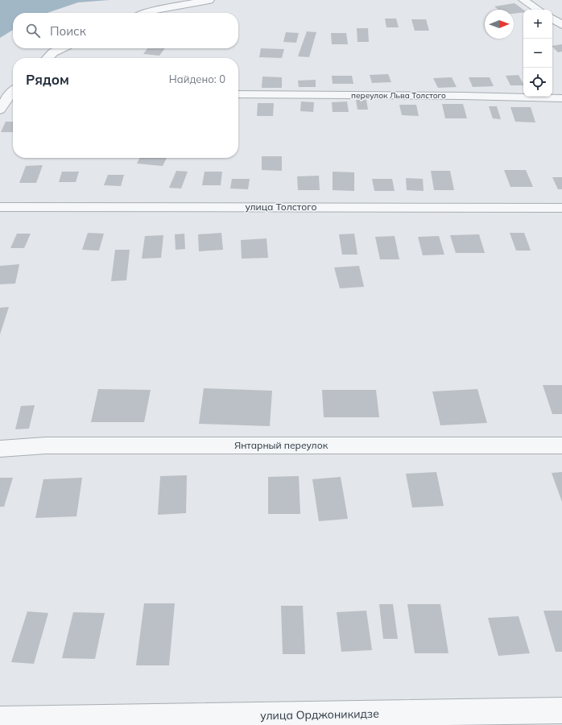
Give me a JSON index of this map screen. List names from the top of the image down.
{
  "streets": {
    "street": [
      "переулок Льва Толстого",
      "улица Толстого",
      "Янтарный переулок",
      "улица Орджоникидзе"
    ]
  },
  "north": "right",
  "page": {
    "map_buttons": ["+", "−"],
    "search": "Поиск",
    "heading": ["Рядом", "Найдено: 0"]
  }
}
